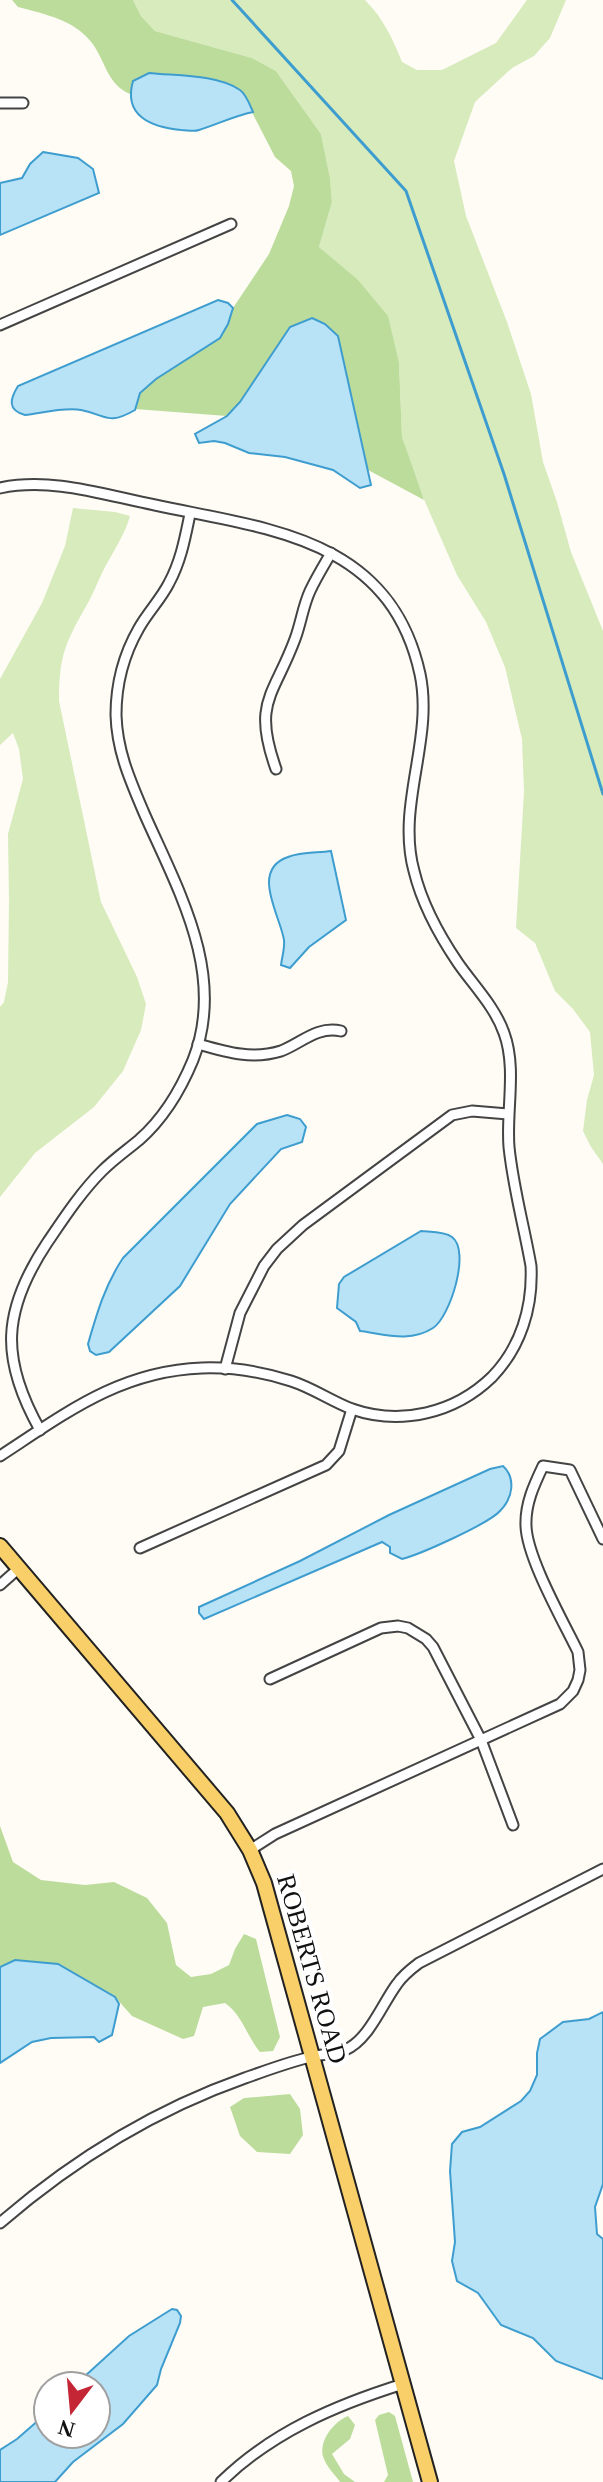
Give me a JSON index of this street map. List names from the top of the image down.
{
  "streets": {
    "main road": ["ROBERTS ROAD"]
  },
  "north": "bottom"
}
